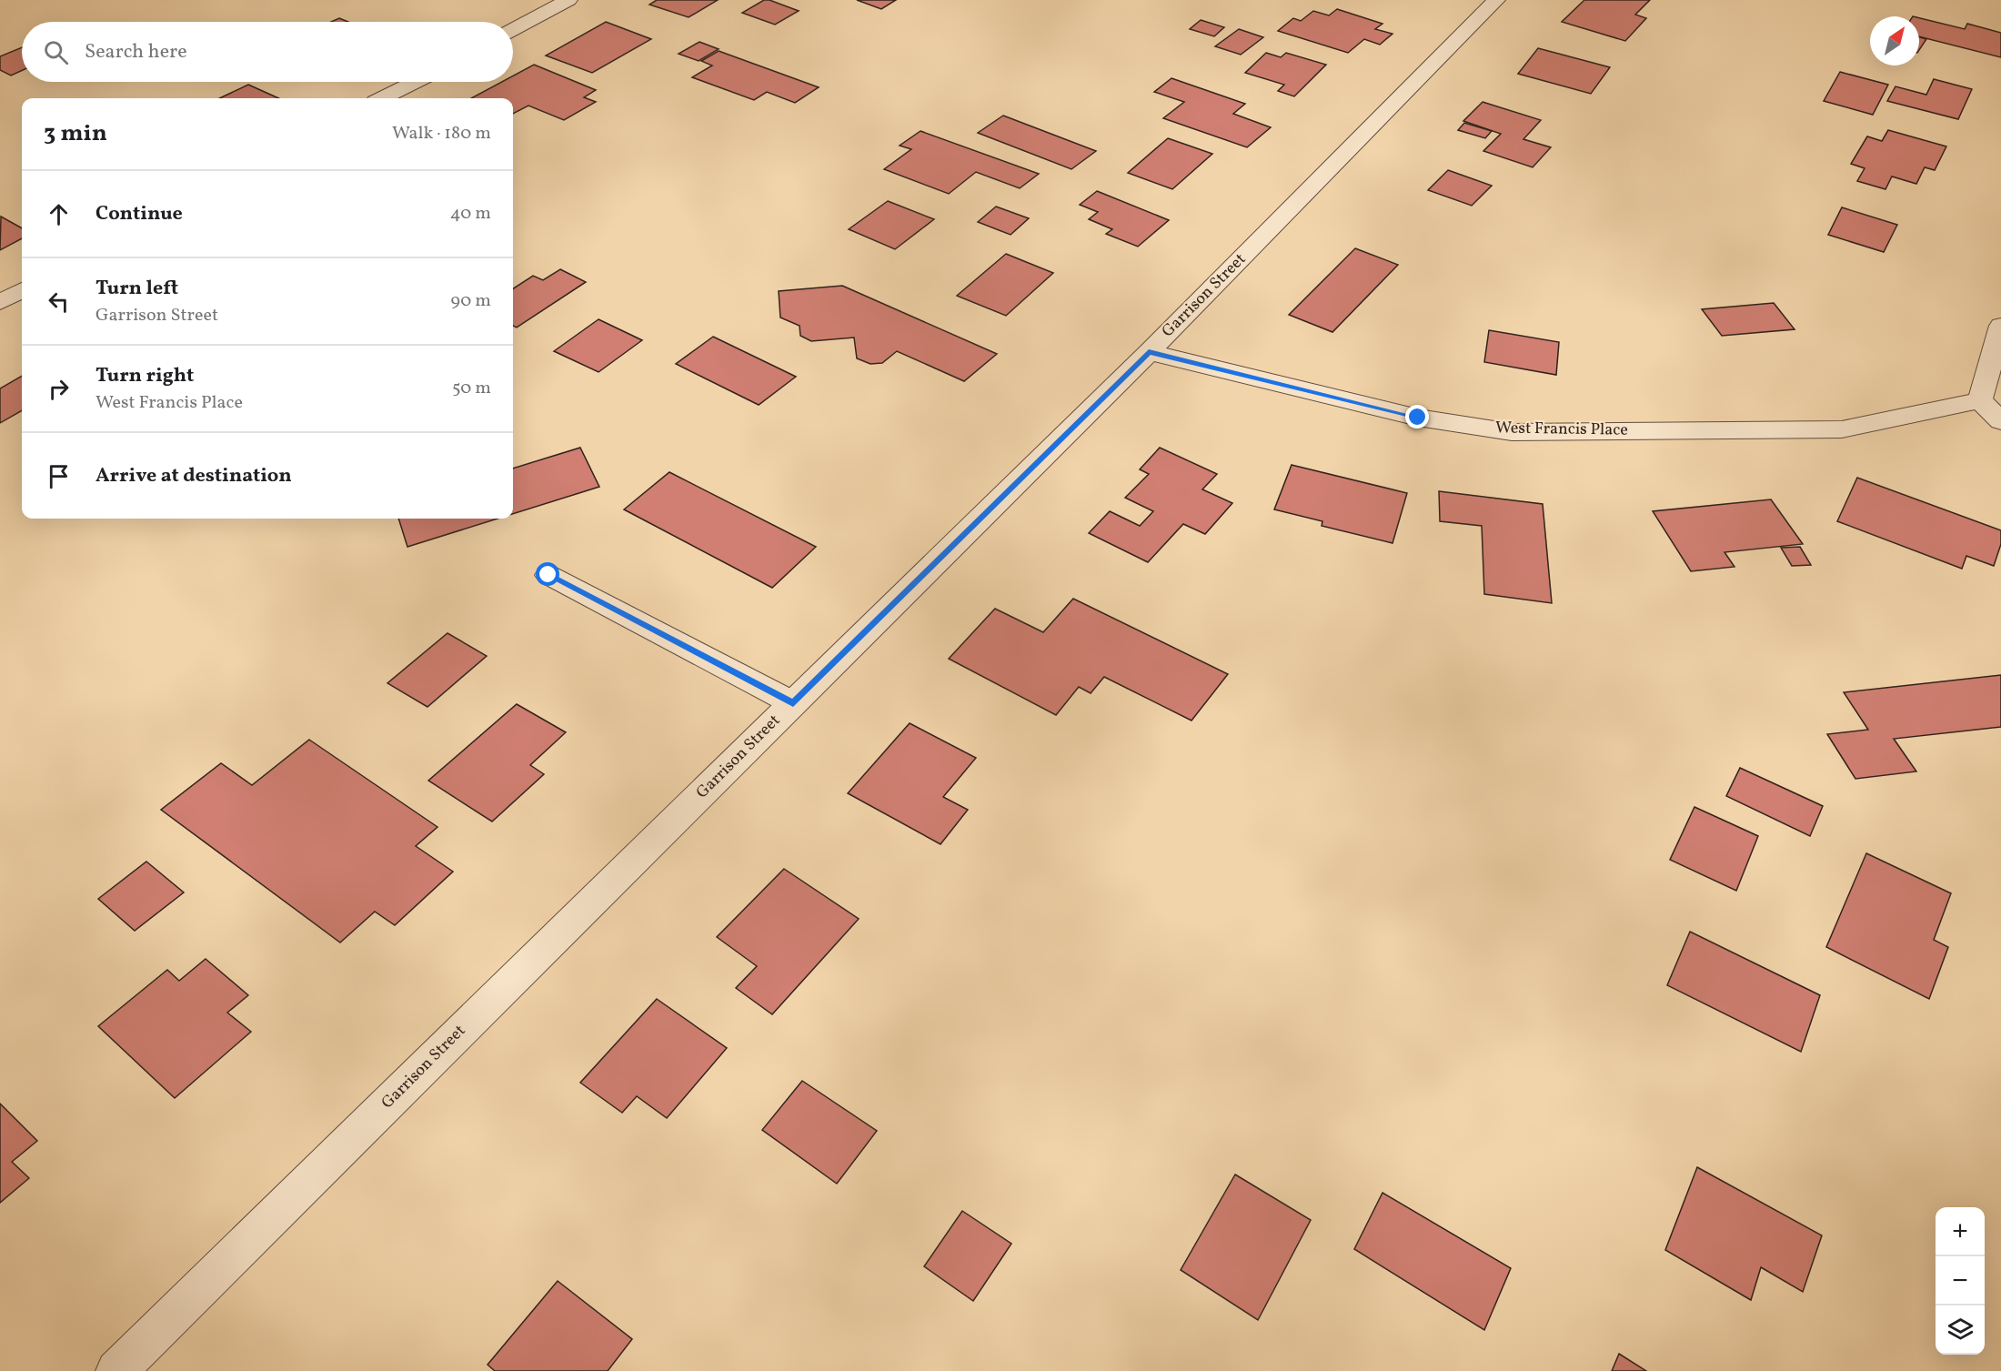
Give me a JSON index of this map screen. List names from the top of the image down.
{
  "streets": {
    "street": ["Garrison Street", "West Francis Place"]
  },
  "crossings": [
    ["Garrison Street", "West Francis Place"]
  ],
  "north": "top right",
  "page": {
    "search": "Search here",
    "heading": ["3 min", "Walk · 180 m"],
    "list": [
      ["Continue", "40 m"],
      ["Turn left", "Garrison Street", "90 m"],
      ["Turn right", "West Francis Place", "50 m"],
      "Arrive at destination"
    ],
    "map_buttons": ["+", "−"]
  }
}
